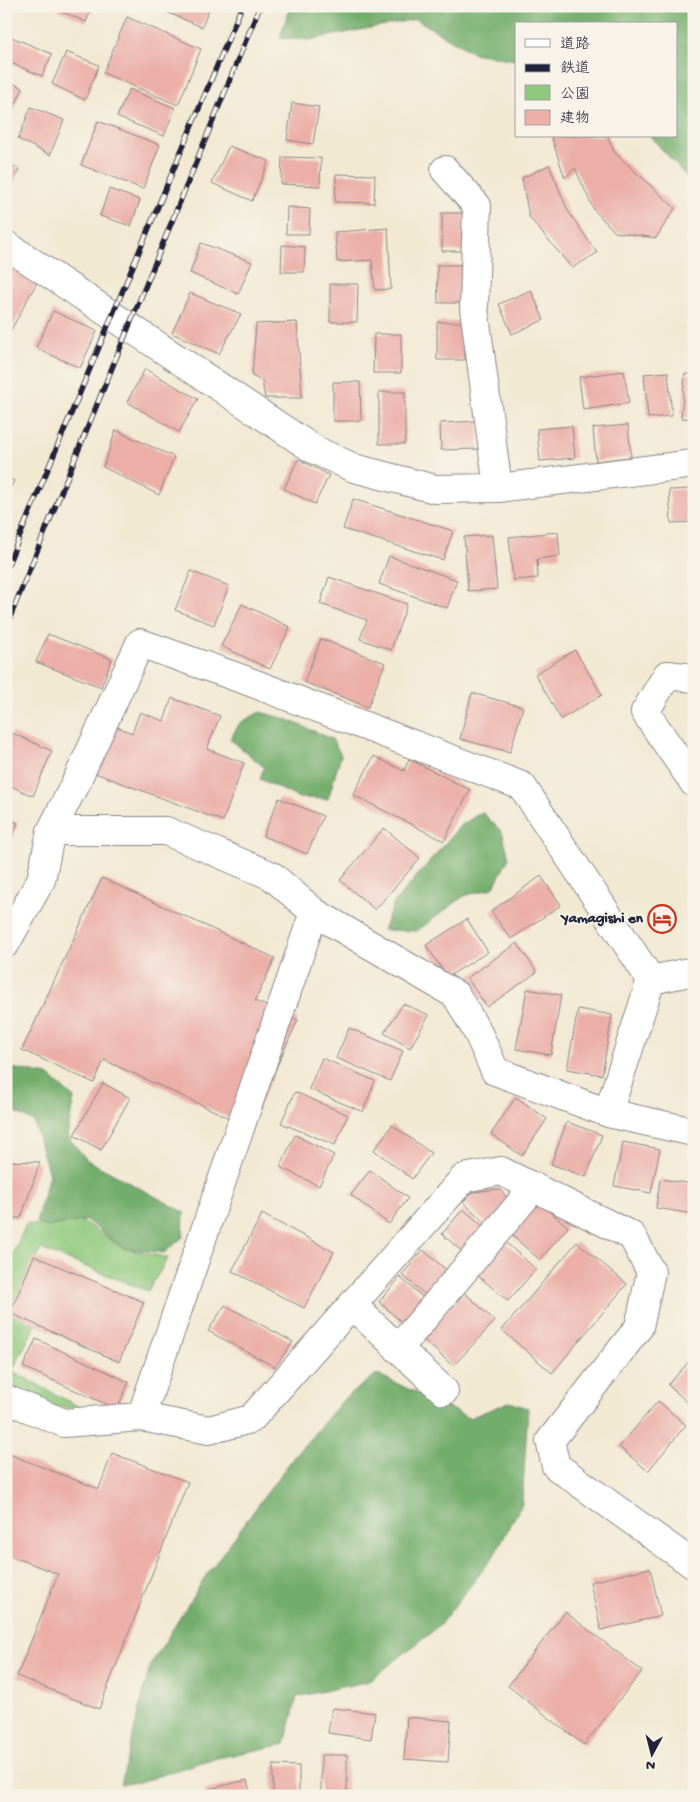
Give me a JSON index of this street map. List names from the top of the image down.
{
  "places": {
    "hotel": ["Yamagishi en"]
  },
  "legend": [
    "道路",
    "鉄道",
    "公園",
    "建物"
  ],
  "north": "bottom"
}
